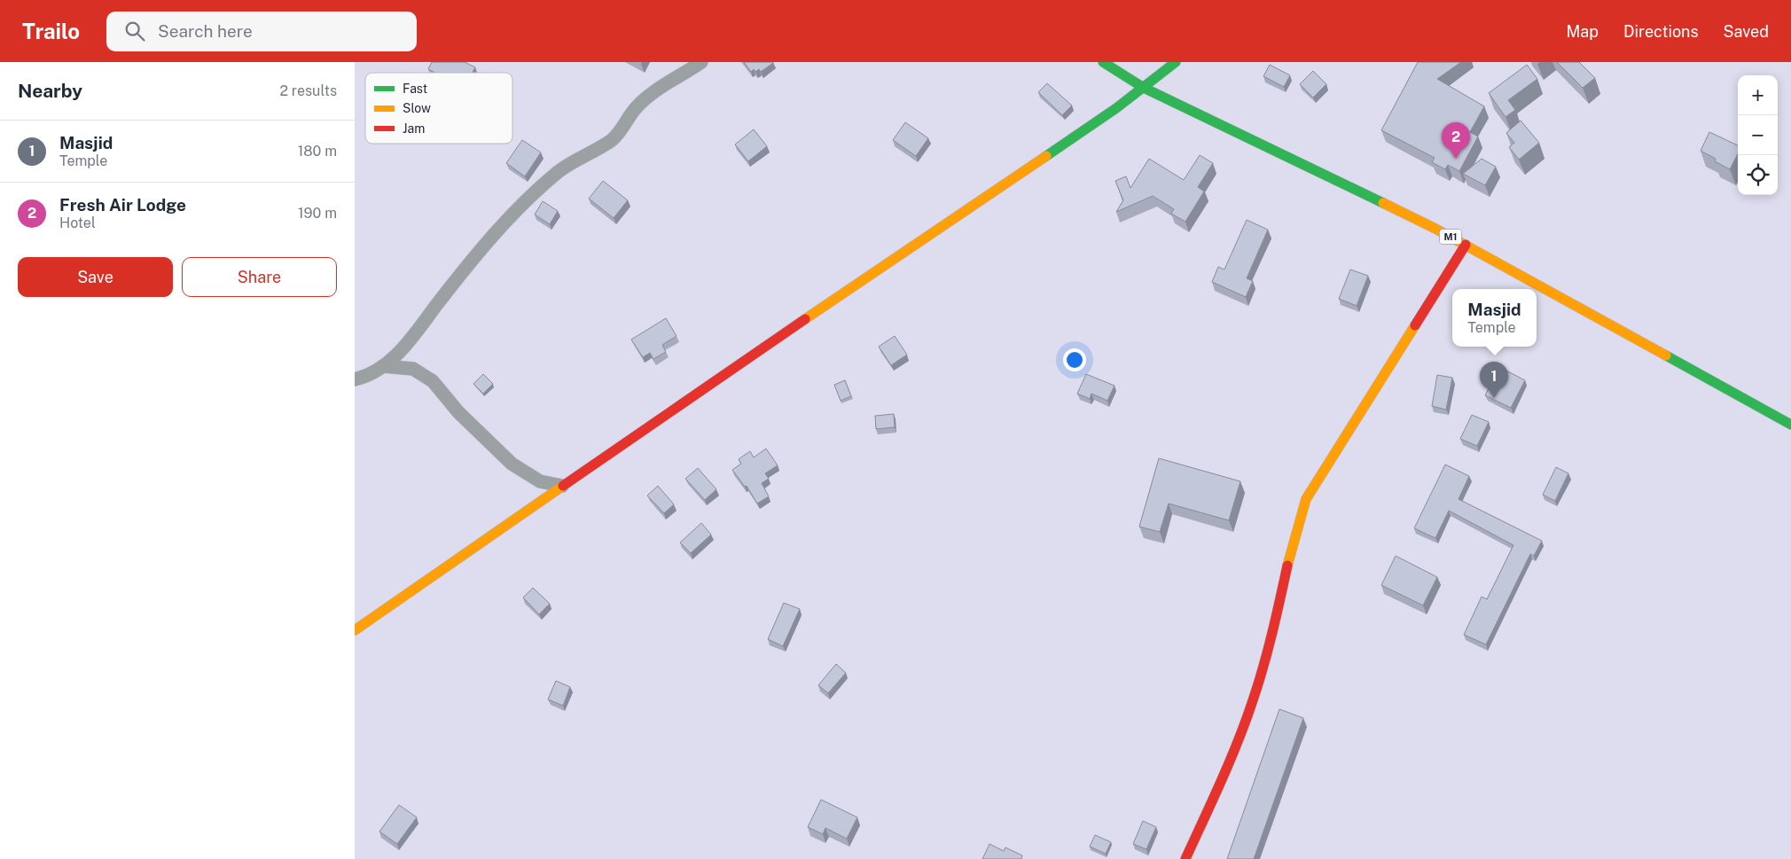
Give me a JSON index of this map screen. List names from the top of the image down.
{
  "streets": {
    "street": ["M1"]
  },
  "legend": ["Fast", "Slow", "Jam"],
  "page": {
    "header": "Trailo",
    "search": "Search here",
    "nav": ["Map", "Directions", "Saved"],
    "heading": ["Nearby", "2 results"],
    "map_buttons": ["+", "−"],
    "list": [
      {
        "mark": "1",
        "name": "Masjid",
        "note": "Temple",
        "value": "180 m"
      },
      {
        "mark": "2",
        "name": "Fresh Air Lodge",
        "note": "Hotel",
        "value": "190 m"
      }
    ],
    "pins": ["2", "1"],
    "buttons": ["Save", "Share"],
    "popup": ["Masjid", "Temple"]
  }
}
